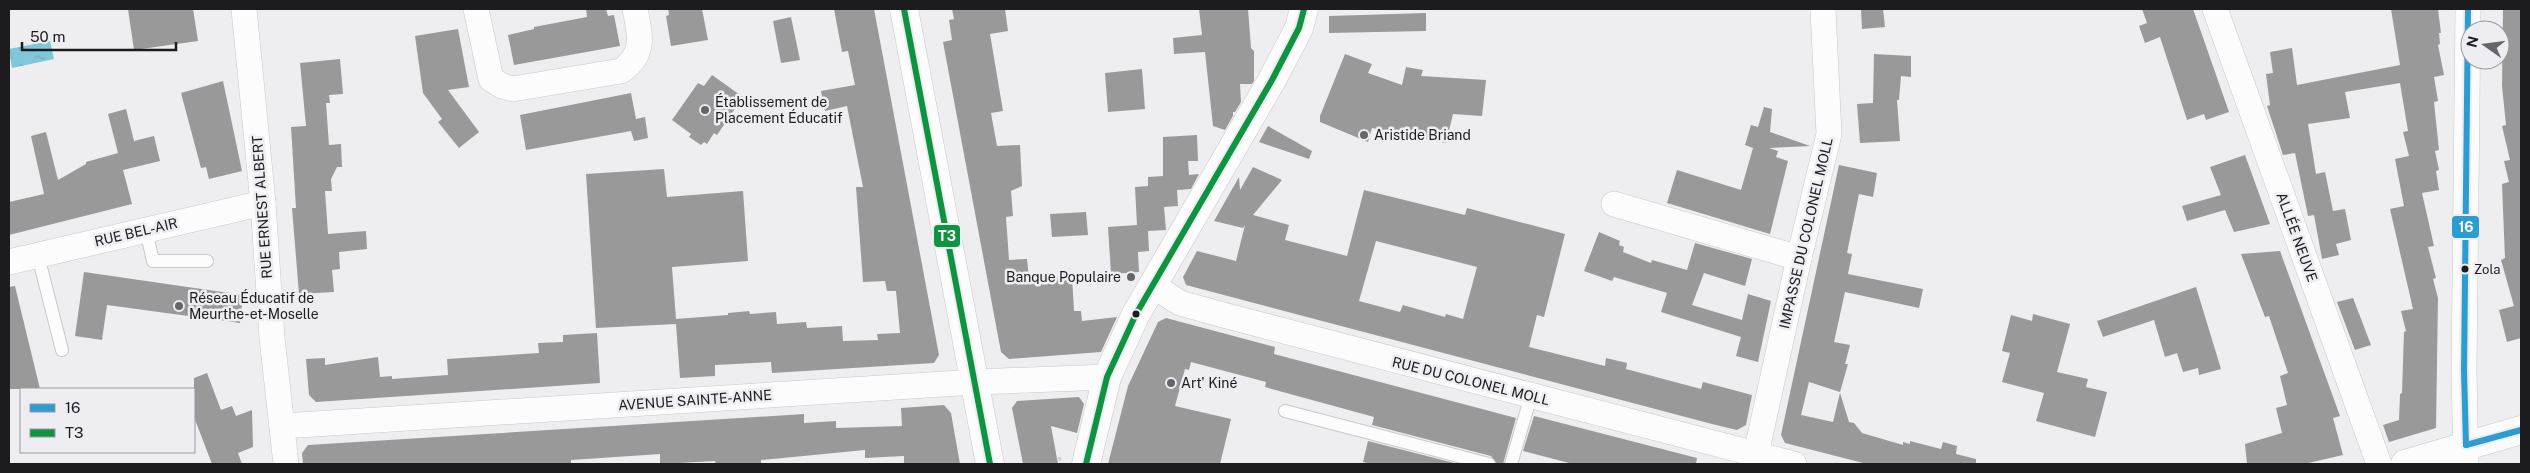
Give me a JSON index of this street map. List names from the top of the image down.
{
  "streets": {
    "street": [
      "RUE ERNEST ALBERT",
      "RUE BEL-AIR",
      "IMPASSE DU COLONEL MOLL",
      "ALLÉE NEUVE",
      "RUE DU COLONEL MOLL",
      "AVENUE SAINTE-ANNE"
    ]
  },
  "crossings": [
    ["RUE ERNEST ALBERT", "RUE BEL-AIR"],
    ["RUE ERNEST ALBERT", "AVENUE SAINTE-ANNE"],
    ["IMPASSE DU COLONEL MOLL", "RUE DU COLONEL MOLL"]
  ],
  "places": [
    "Établissement de Placement Éducatif",
    "Aristide Briand",
    "Zola",
    "Banque Populaire",
    "Réseau Éducatif de Meurthe-et-Moselle",
    "Art' Kiné"
  ],
  "lines": ["transit line 16", "transit line T3"],
  "legend": ["16", "T3"],
  "scale_bar": "50 m",
  "north": "left"
}
